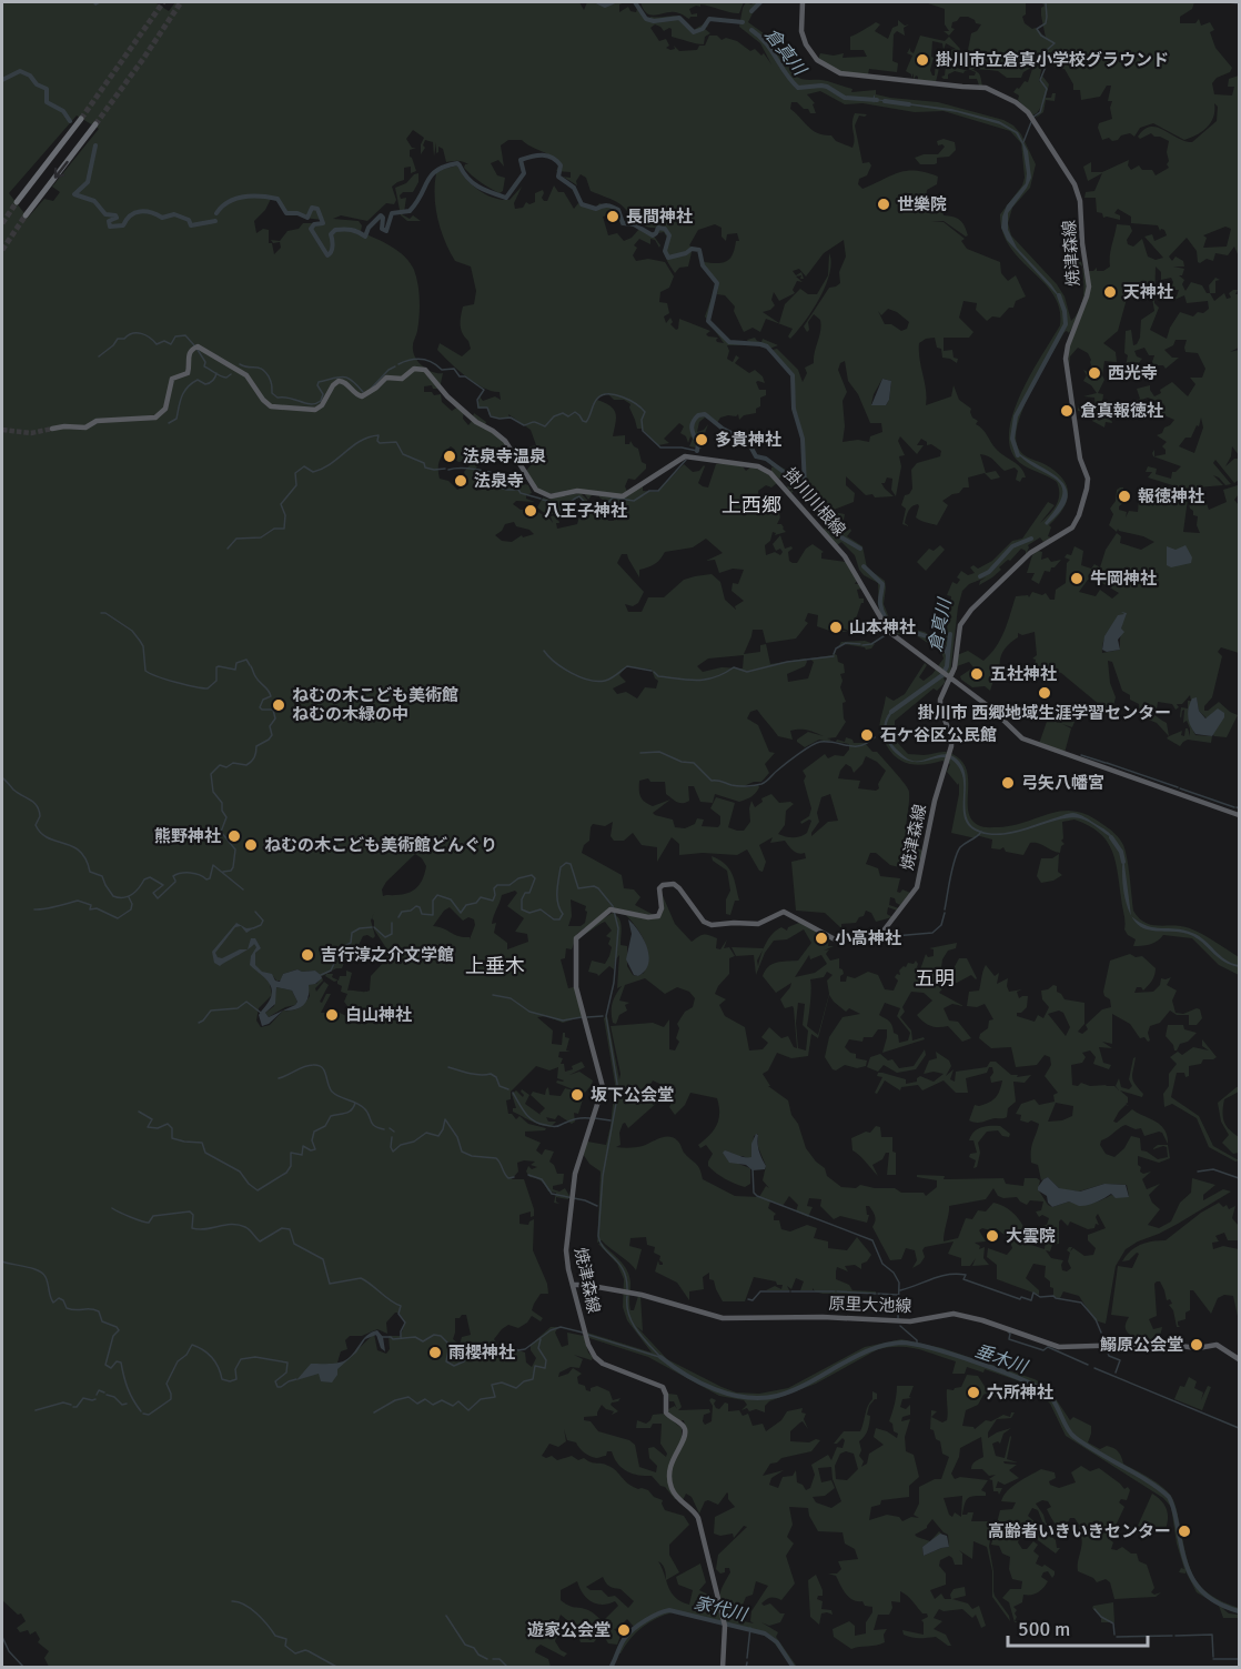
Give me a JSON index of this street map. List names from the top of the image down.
{
  "streets": {
    "main road": ["焼津森線", "掛川川根線", "原里大池線"]
  },
  "crossings": [
    ["焼津森線", "掛川川根線"],
    ["焼津森線", "原里大池線"]
  ],
  "districts": ["上西郷", "上垂木", "五明"],
  "water": ["倉真川", "垂木川", "家代川"],
  "places": [
    "掛川市立倉真小学校グラウンド",
    "世樂院",
    "長間神社",
    "天神社",
    "西光寺",
    "倉真報徳社",
    "多貴神社",
    "法泉寺温泉",
    "法泉寺",
    "報徳神社",
    "八王子神社",
    "牛岡神社",
    "山本神社",
    "五社神社",
    "掛川市 西郷地域生涯学習センター",
    "ねむの木こども美術館 ねむの木緑の中",
    "石ケ谷区公民館",
    "弓矢八幡宮",
    "熊野神社",
    "ねむの木こども美術館どんぐり",
    "小高神社",
    "吉行淳之介文学館",
    "白山神社",
    "坂下公会堂",
    "大雲院",
    "鰯原公会堂",
    "雨櫻神社",
    "六所神社",
    "高齢者いきいきセンター",
    "遊家公会堂"
  ],
  "scale_bar": "500 m"
}
